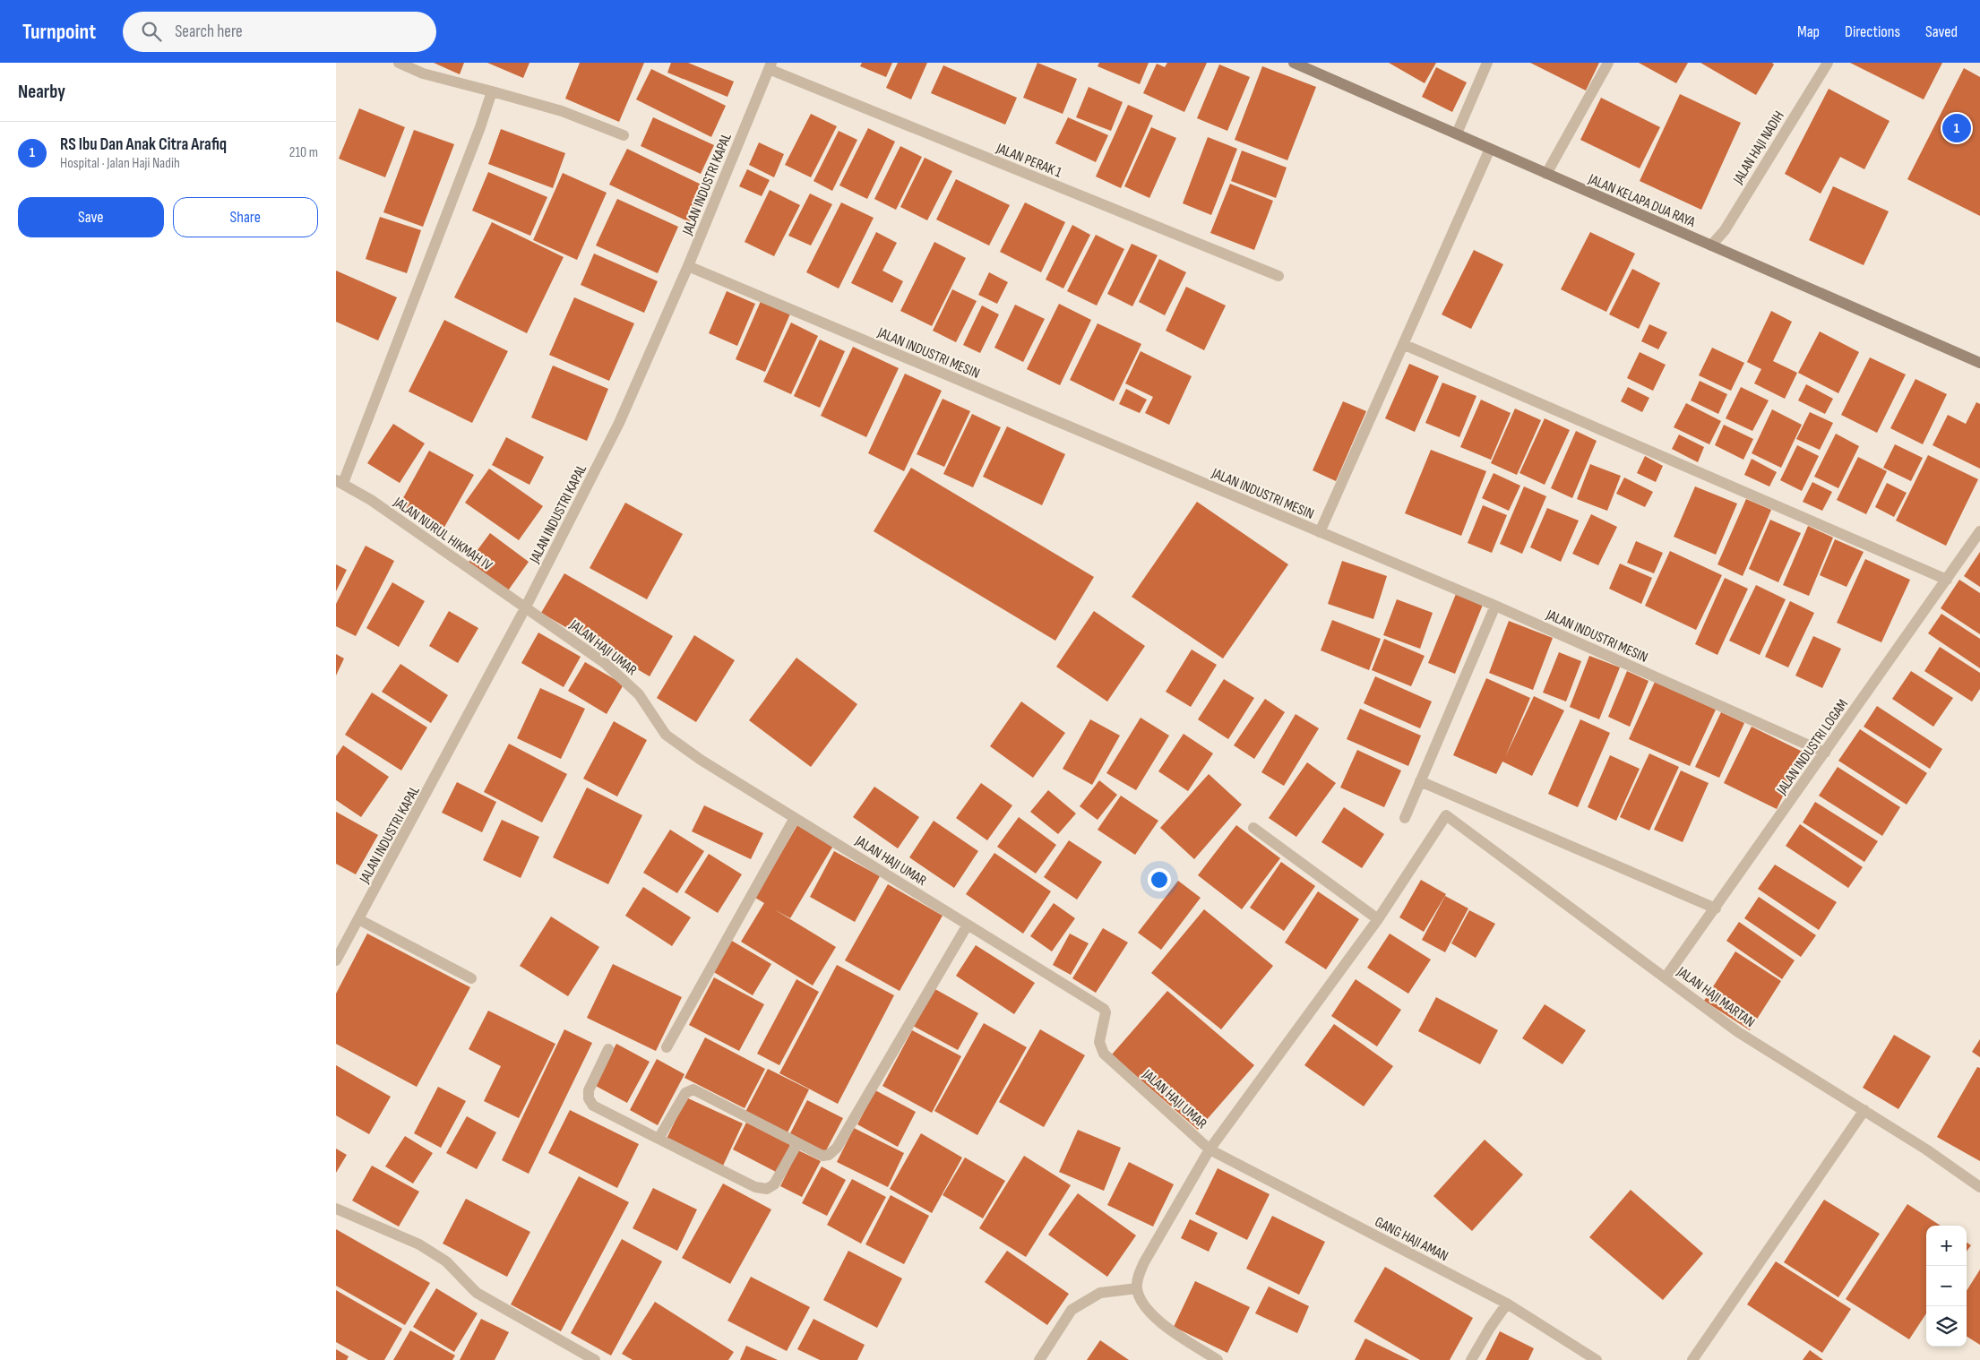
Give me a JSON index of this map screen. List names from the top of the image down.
{
  "streets": {
    "main road": ["JALAN KELAPA DUA RAYA"],
    "street": [
      "JALAN HAJI NADIH",
      "JALAN PERAK 1",
      "JALAN INDUSTRI KAPAL",
      "JALAN INDUSTRI MESIN",
      "JALAN NURUL HIKMAH IV",
      "JALAN HAJI UMAR",
      "JALAN INDUSTRI LOGAM",
      "JALAN HAJI MARTAN",
      "GANG HAJI AMAN"
    ]
  },
  "crossings": [
    ["JALAN HAJI NADIH", "JALAN KELAPA DUA RAYA"],
    ["JALAN PERAK 1", "JALAN INDUSTRI KAPAL"],
    ["JALAN INDUSTRI KAPAL", "JALAN INDUSTRI MESIN"],
    ["JALAN INDUSTRI KAPAL", "JALAN NURUL HIKMAH IV"],
    ["JALAN INDUSTRI KAPAL", "JALAN HAJI UMAR"],
    ["JALAN INDUSTRI MESIN", "JALAN INDUSTRI LOGAM"],
    ["JALAN NURUL HIKMAH IV", "JALAN HAJI UMAR"],
    ["JALAN HAJI UMAR", "GANG HAJI AMAN"],
    ["JALAN INDUSTRI LOGAM", "JALAN HAJI MARTAN"]
  ],
  "page": {
    "header": "Turnpoint",
    "search": "Search here",
    "nav": ["Map", "Directions", "Saved"],
    "heading": "Nearby",
    "pins": "1",
    "list": [
      {
        "mark": "1",
        "name": "RS Ibu Dan Anak Citra Arafiq",
        "note": "Hospital · Jalan Haji Nadih",
        "value": "210 m"
      }
    ],
    "buttons": ["Save", "Share"],
    "map_buttons": ["+", "−"]
  }
}
